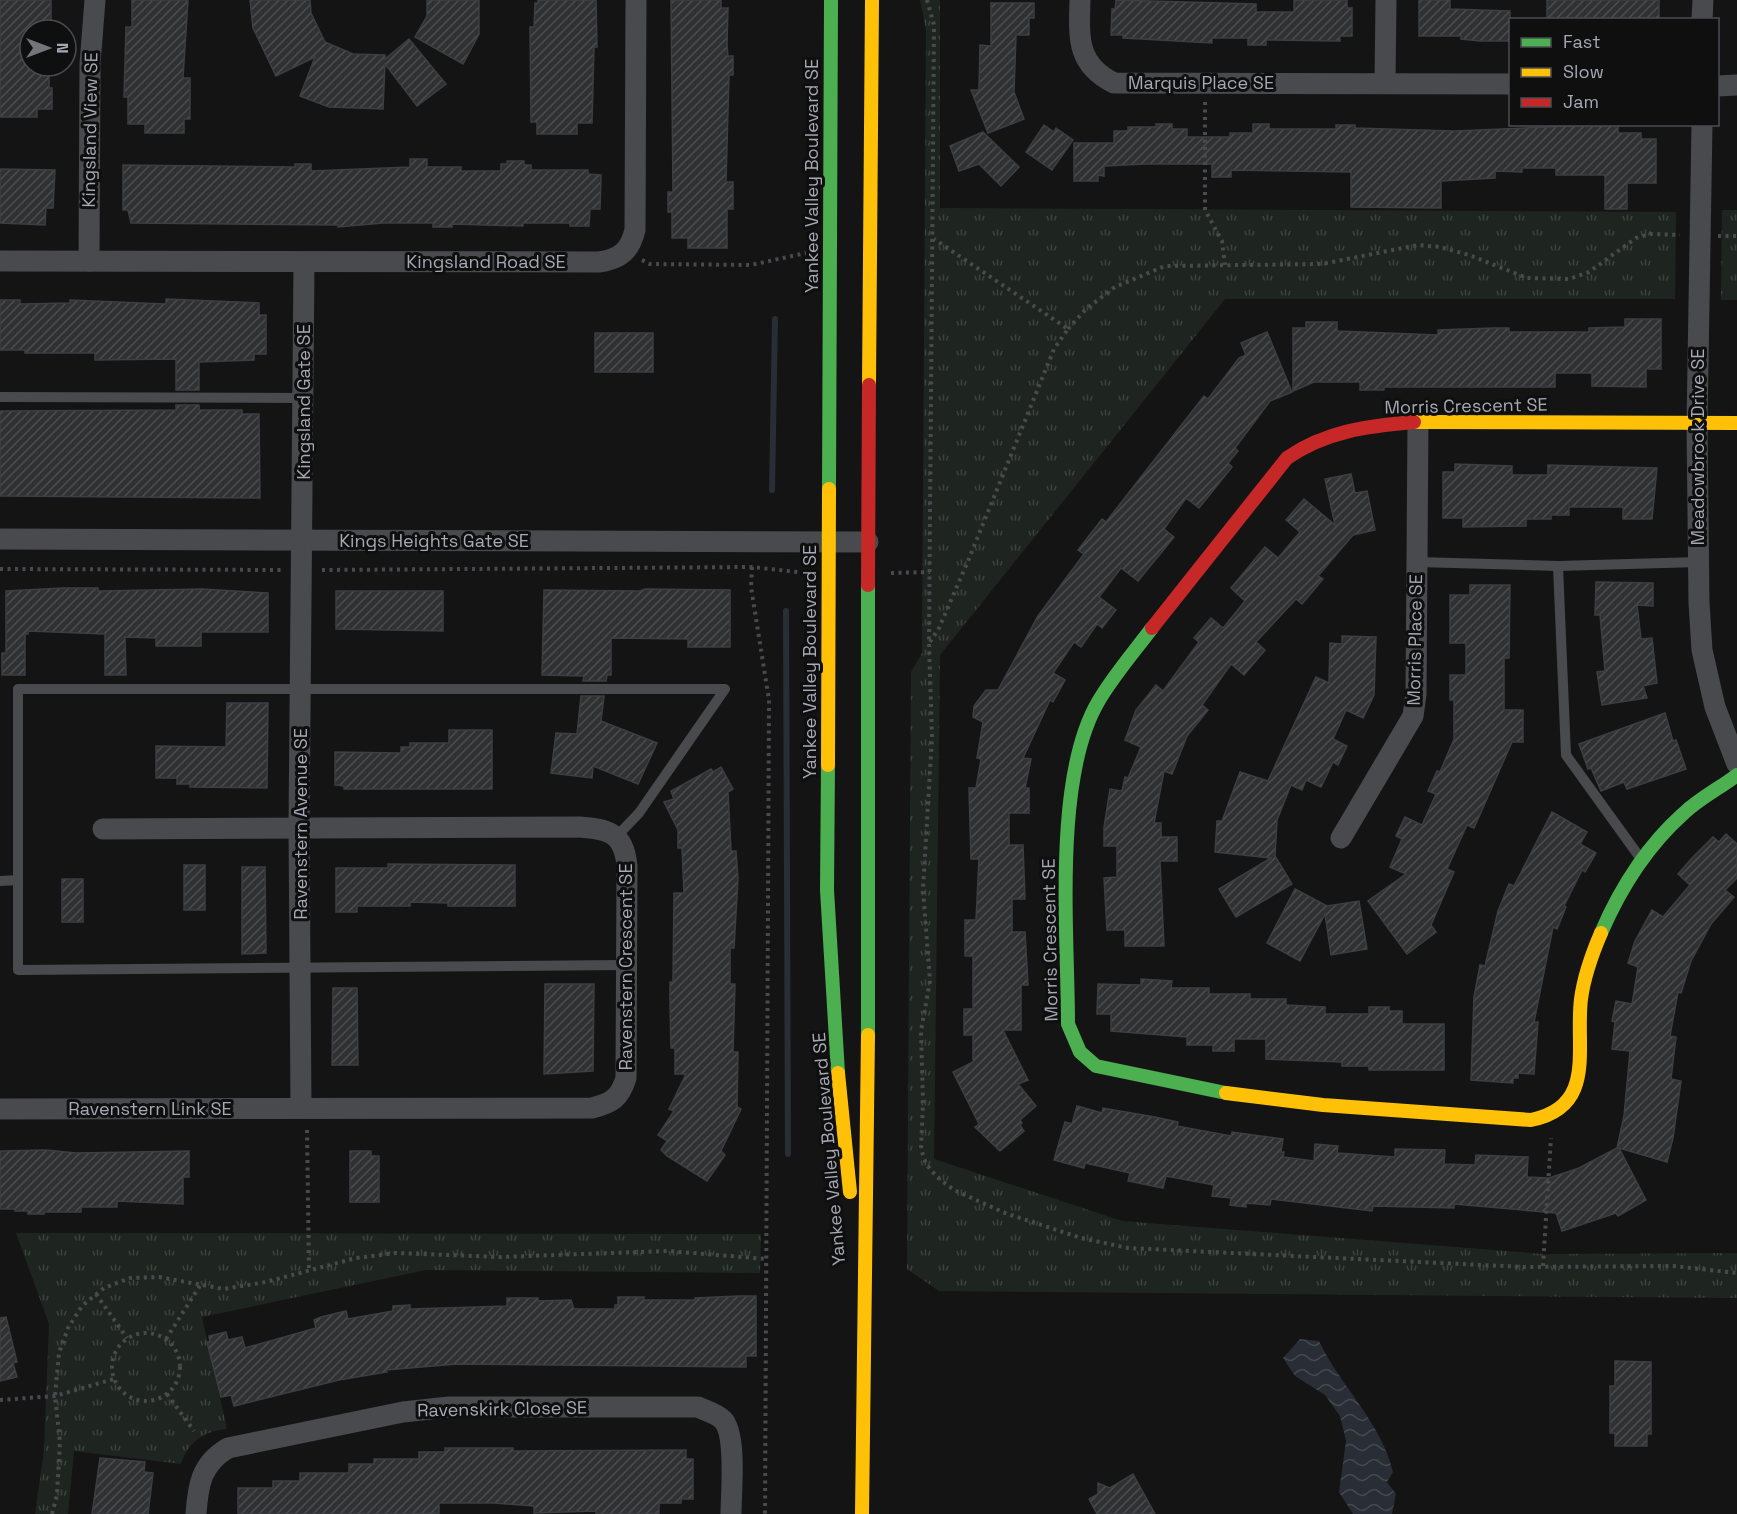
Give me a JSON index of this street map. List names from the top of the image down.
{
  "streets": {
    "street": [
      "Marquis Place SE",
      "Kingsland View SE",
      "Yankee Valley Boulevard SE",
      "Kingsland Road SE",
      "Kingsland Gate SE",
      "Morris Crescent SE",
      "Meadowbrook Drive SE",
      "Kings Heights Gate SE",
      "Morris Place SE",
      "Ravenstern Avenue SE",
      "Ravenstern Crescent SE",
      "Ravenstern Link SE",
      "Ravenskirk Close SE"
    ]
  },
  "crossings": [
    ["Kingsland View SE", "Kingsland Road SE"],
    ["Yankee Valley Boulevard SE", "Kings Heights Gate SE"],
    ["Kingsland Road SE", "Kingsland Gate SE"],
    ["Kingsland Gate SE", "Kings Heights Gate SE"],
    ["Kingsland Gate SE", "Ravenstern Avenue SE"],
    ["Morris Crescent SE", "Meadowbrook Drive SE"],
    ["Morris Crescent SE", "Morris Place SE"],
    ["Kings Heights Gate SE", "Ravenstern Avenue SE"],
    ["Ravenstern Avenue SE", "Ravenstern Crescent SE"],
    ["Ravenstern Avenue SE", "Ravenstern Link SE"],
    ["Ravenstern Crescent SE", "Ravenstern Link SE"]
  ],
  "legend": ["Fast", "Slow", "Jam"],
  "north": "right"
}
